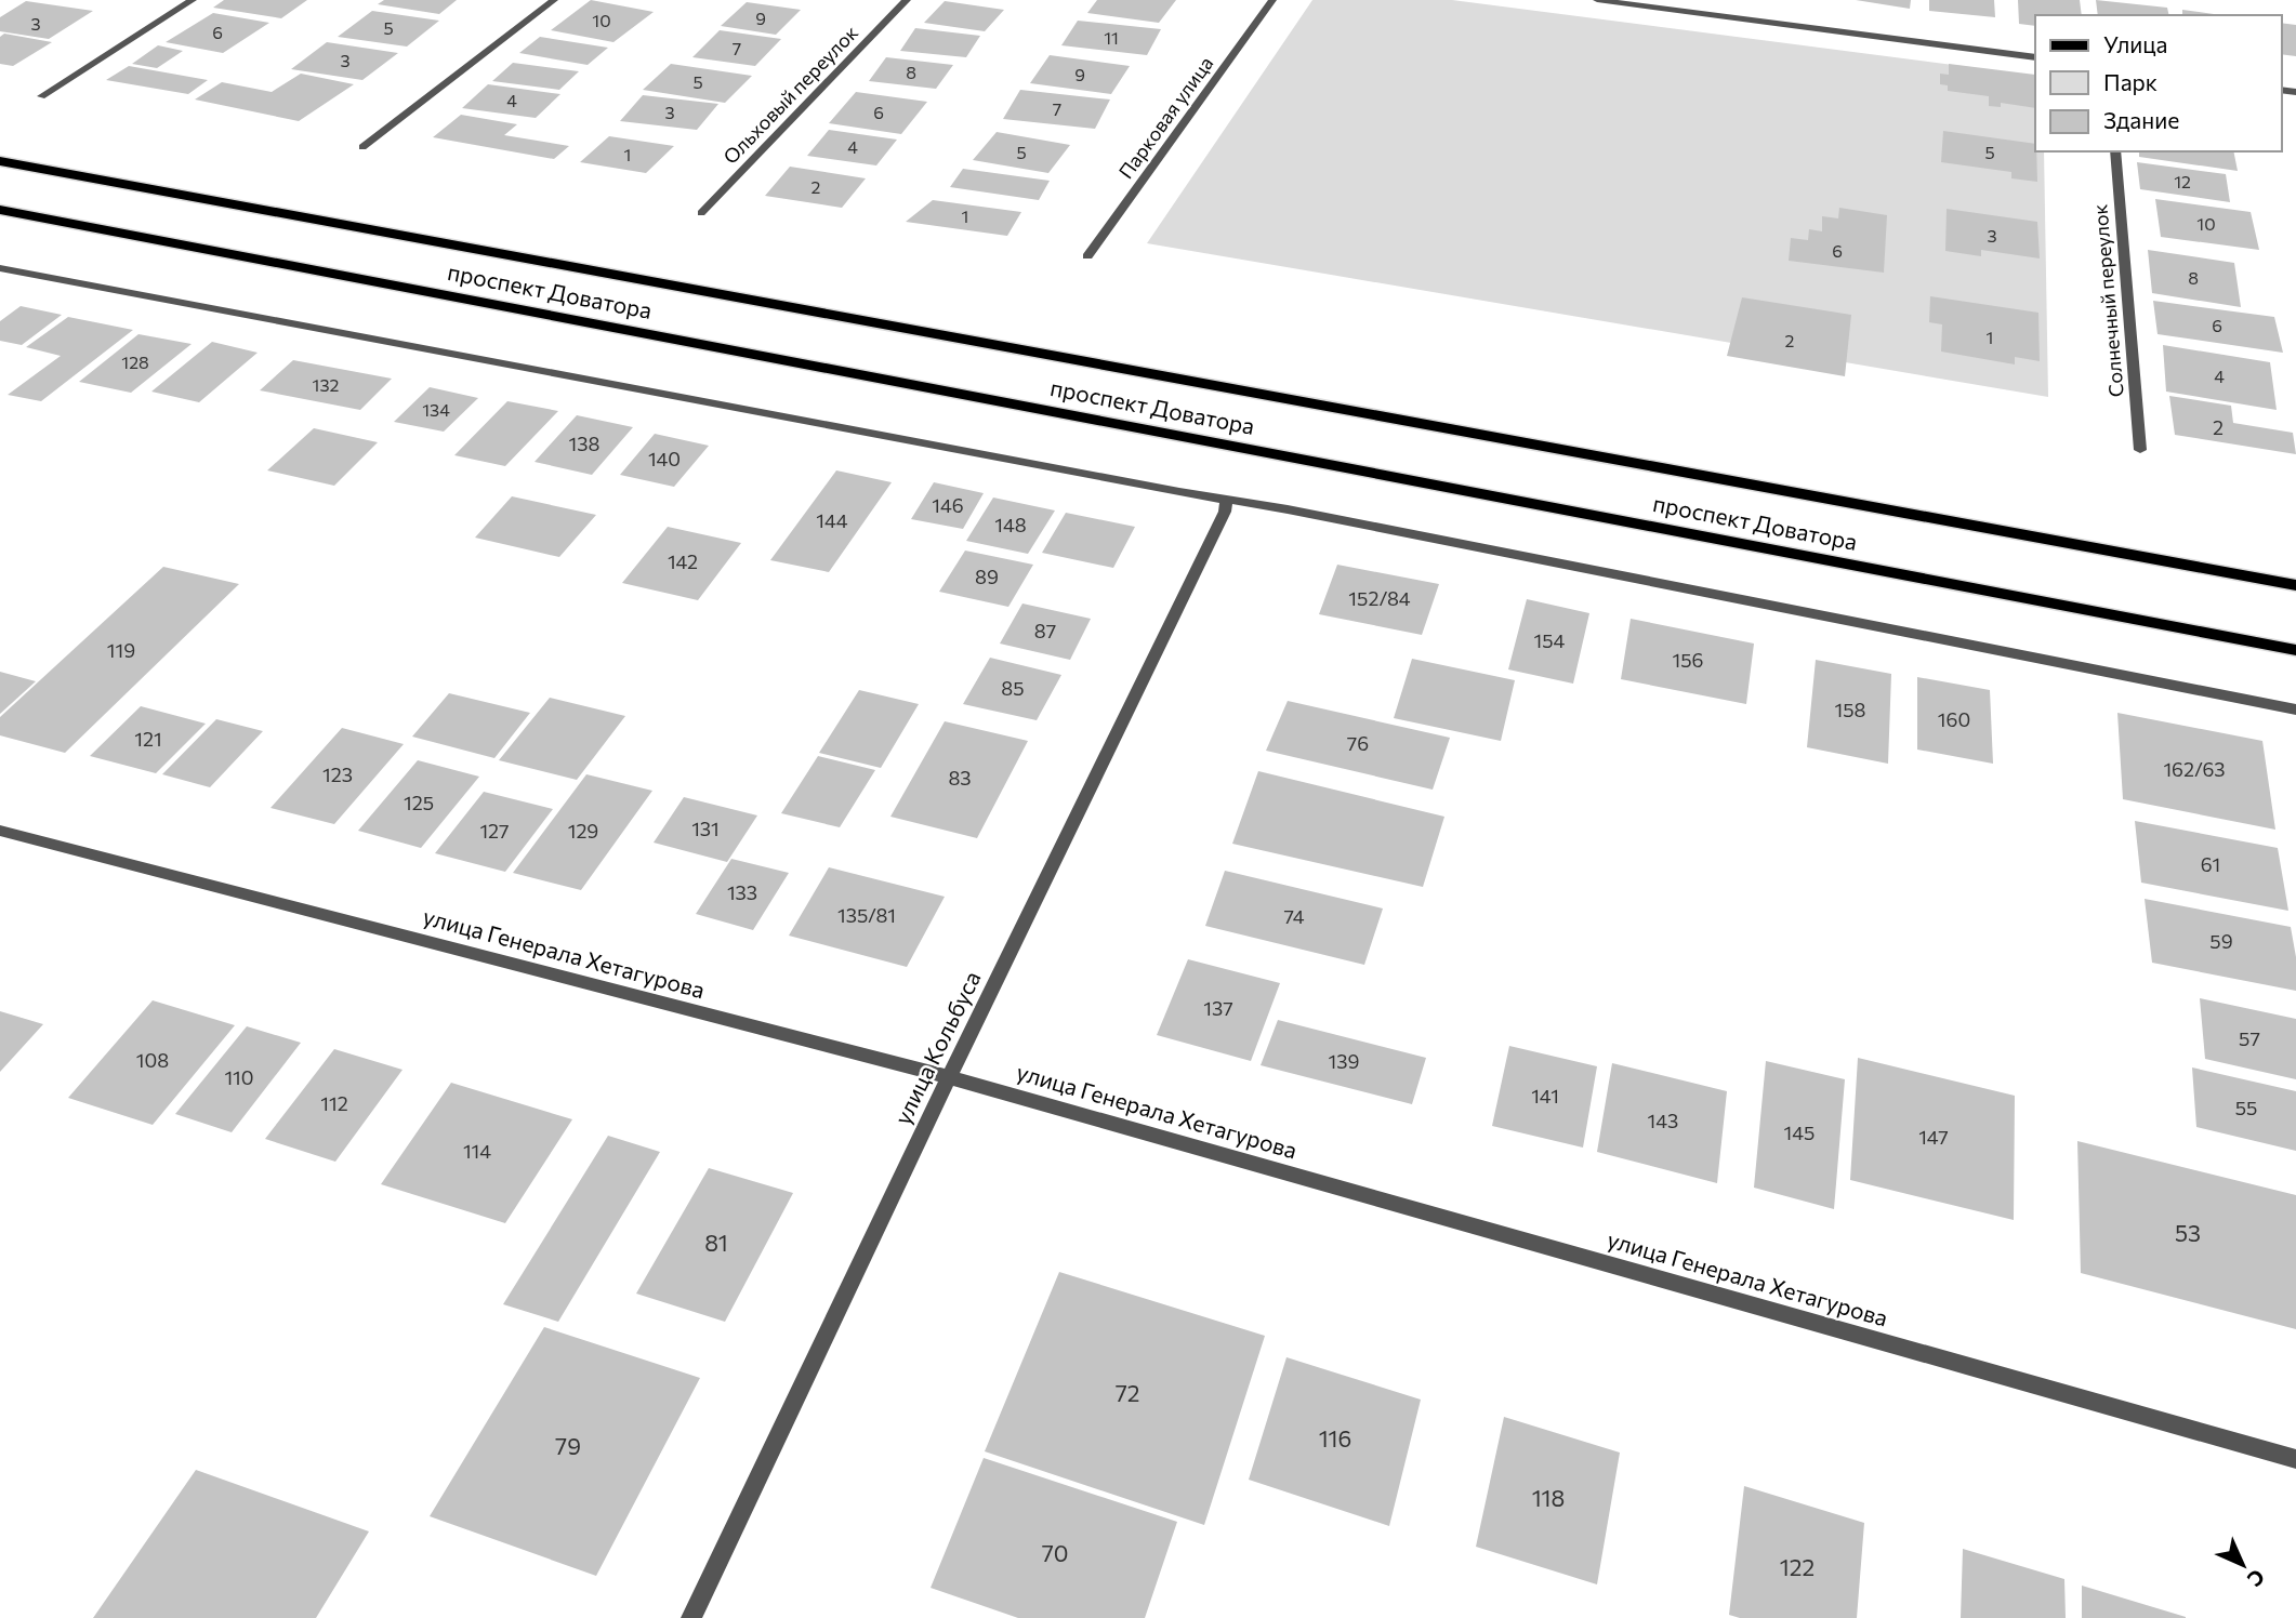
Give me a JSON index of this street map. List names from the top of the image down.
{
  "streets": {
    "main road": ["проспект Доватора"],
    "street": [
      "Ольховый переулок",
      "Парковая улица",
      "Солнечный переулок",
      "улица Генерала Хетагурова",
      "улица Кольбуса"
    ]
  },
  "crossings": [
    ["улица Генерала Хетагурова", "улица Кольбуса"]
  ],
  "house_numbers": [
    "9",
    "10",
    "3",
    "5",
    "6",
    "11",
    "7",
    "3",
    "8",
    "9",
    "5",
    "4",
    "7",
    "3",
    "6",
    "4",
    "5",
    "5",
    "1",
    "12",
    "2",
    "1",
    "10",
    "3",
    "6",
    "8",
    "6",
    "1",
    "2",
    "128",
    "4",
    "132",
    "134",
    "2",
    "138",
    "140",
    "146",
    "144",
    "148",
    "142",
    "89",
    "152/84",
    "87",
    "154",
    "119",
    "156",
    "85",
    "158",
    "160",
    "121",
    "76",
    "162/63",
    "123",
    "83",
    "125",
    "131",
    "127",
    "129",
    "61",
    "133",
    "135/81",
    "74",
    "59",
    "137",
    "57",
    "108",
    "139",
    "110",
    "141",
    "112",
    "55",
    "143",
    "145",
    "147",
    "114",
    "53",
    "81",
    "72",
    "116",
    "79",
    "118",
    "70",
    "122"
  ],
  "legend": ["Улица", "Парк", "Здание"],
  "north": "bottom right"
}
